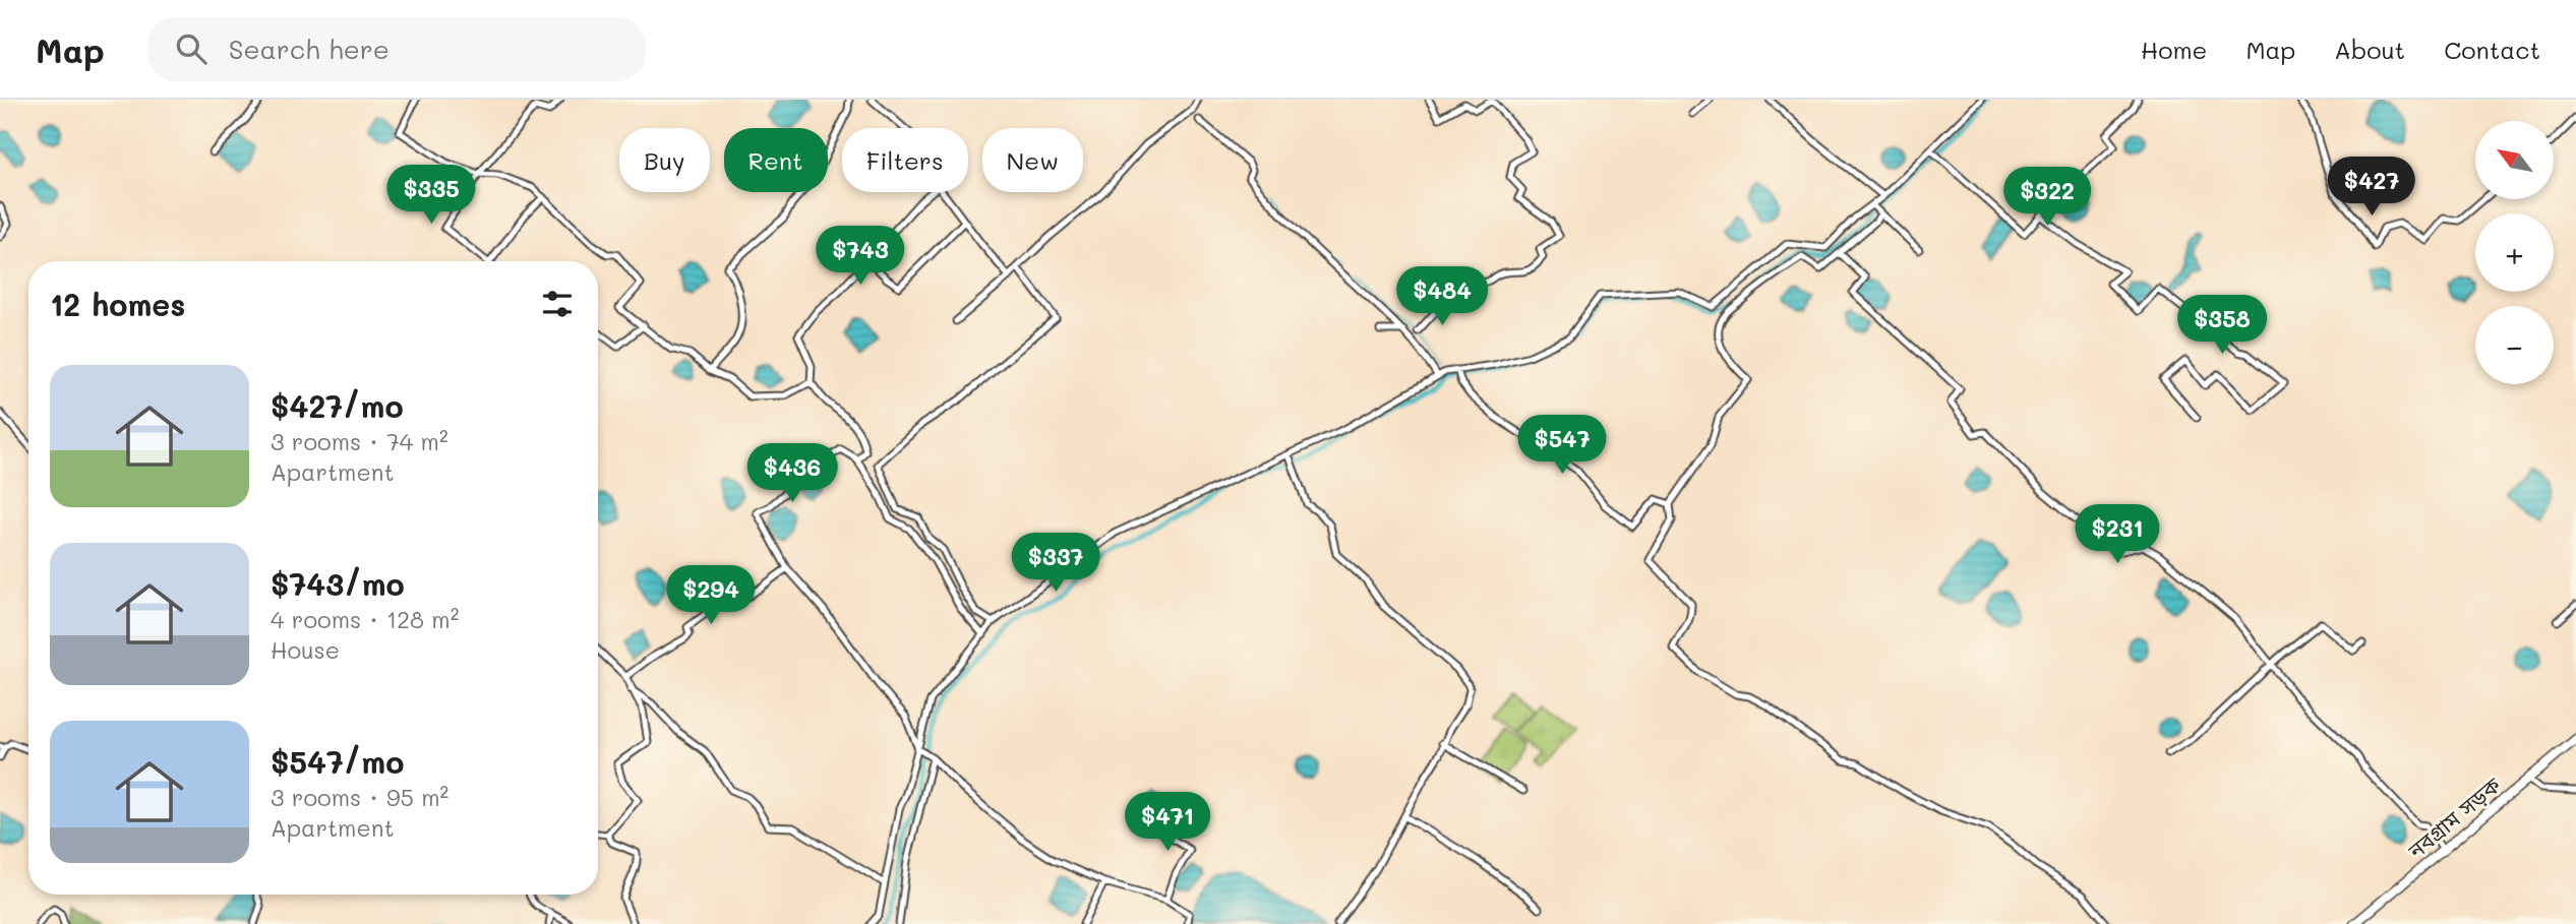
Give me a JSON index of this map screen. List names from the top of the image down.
{
  "streets": {
    "main road": ["নবগ্রাম সড়ক"]
  },
  "north": "top left",
  "page": {
    "header": "Map",
    "search": "Search here",
    "nav": [
      "Home",
      "Map",
      "About",
      "Contact"
    ],
    "map_buttons": ["+", "−"],
    "chip": [
      "Buy",
      "Rent",
      "Filters",
      "New"
    ],
    "price": [
      "$427",
      "$335",
      "$322",
      "$743",
      "$484",
      "$358",
      "$547",
      "$436",
      "$231",
      "$337",
      "$294",
      "$471"
    ],
    "heading": "12 homes",
    "list": [
      {
        "name": "$427/mo",
        "note": "3 rooms · 74 m² · Apartment"
      },
      {
        "name": "$743/mo",
        "note": "4 rooms · 128 m² · House"
      },
      {
        "name": "$547/mo",
        "note": "3 rooms · 95 m² · Apartment"
      }
    ]
  }
}
